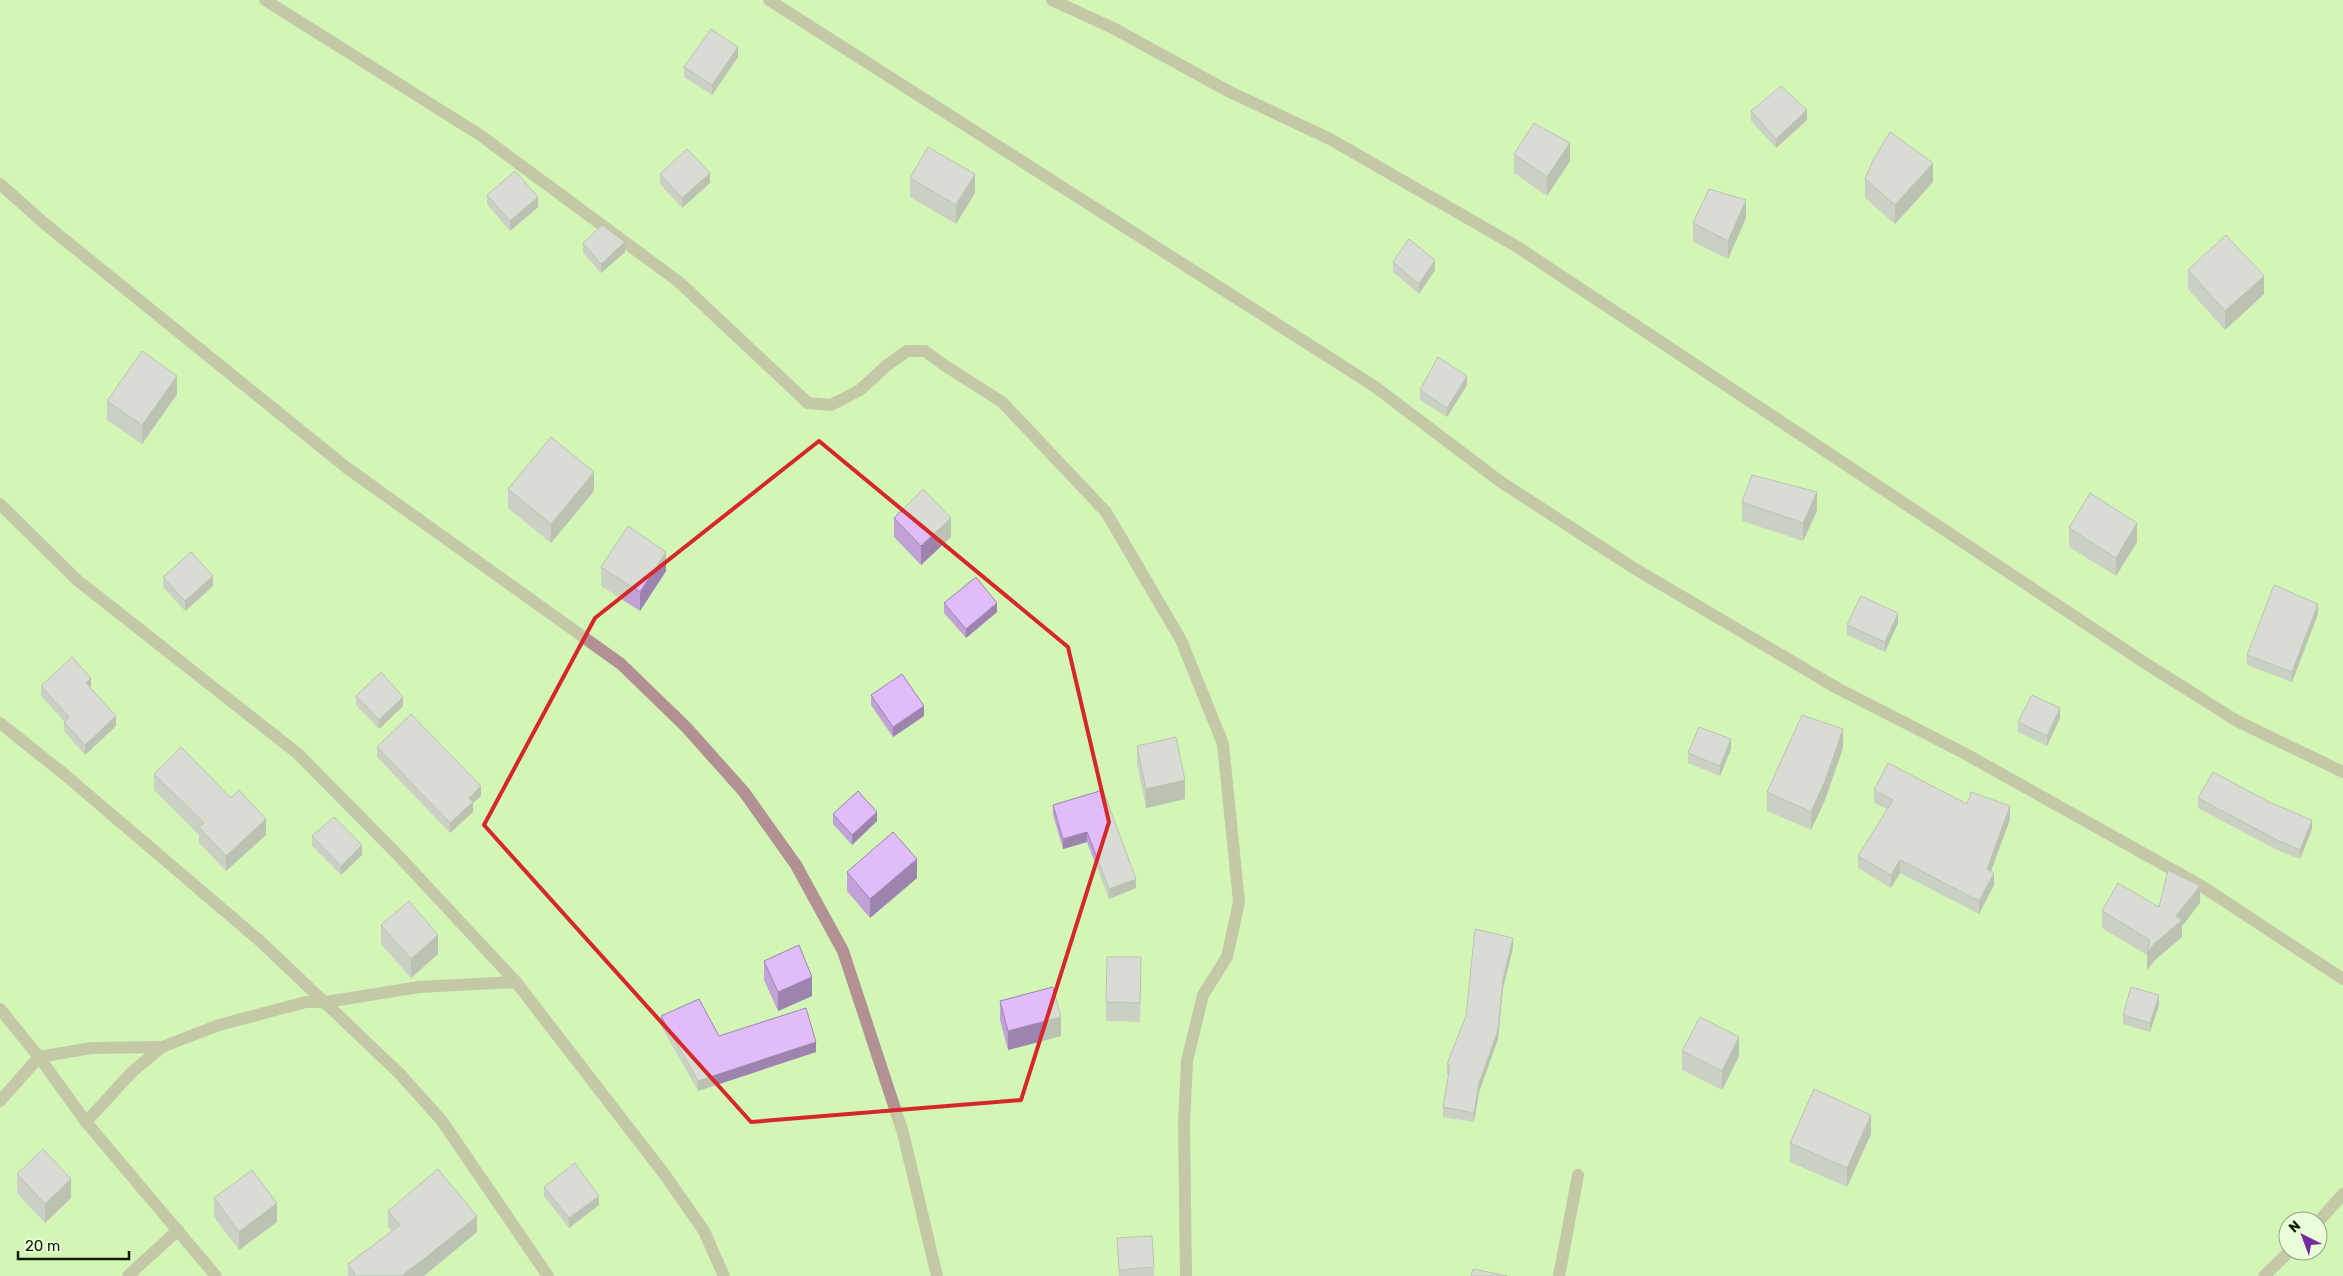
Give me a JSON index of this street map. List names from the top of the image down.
{
  "scale_bar": "20 m",
  "north": "top left"
}
